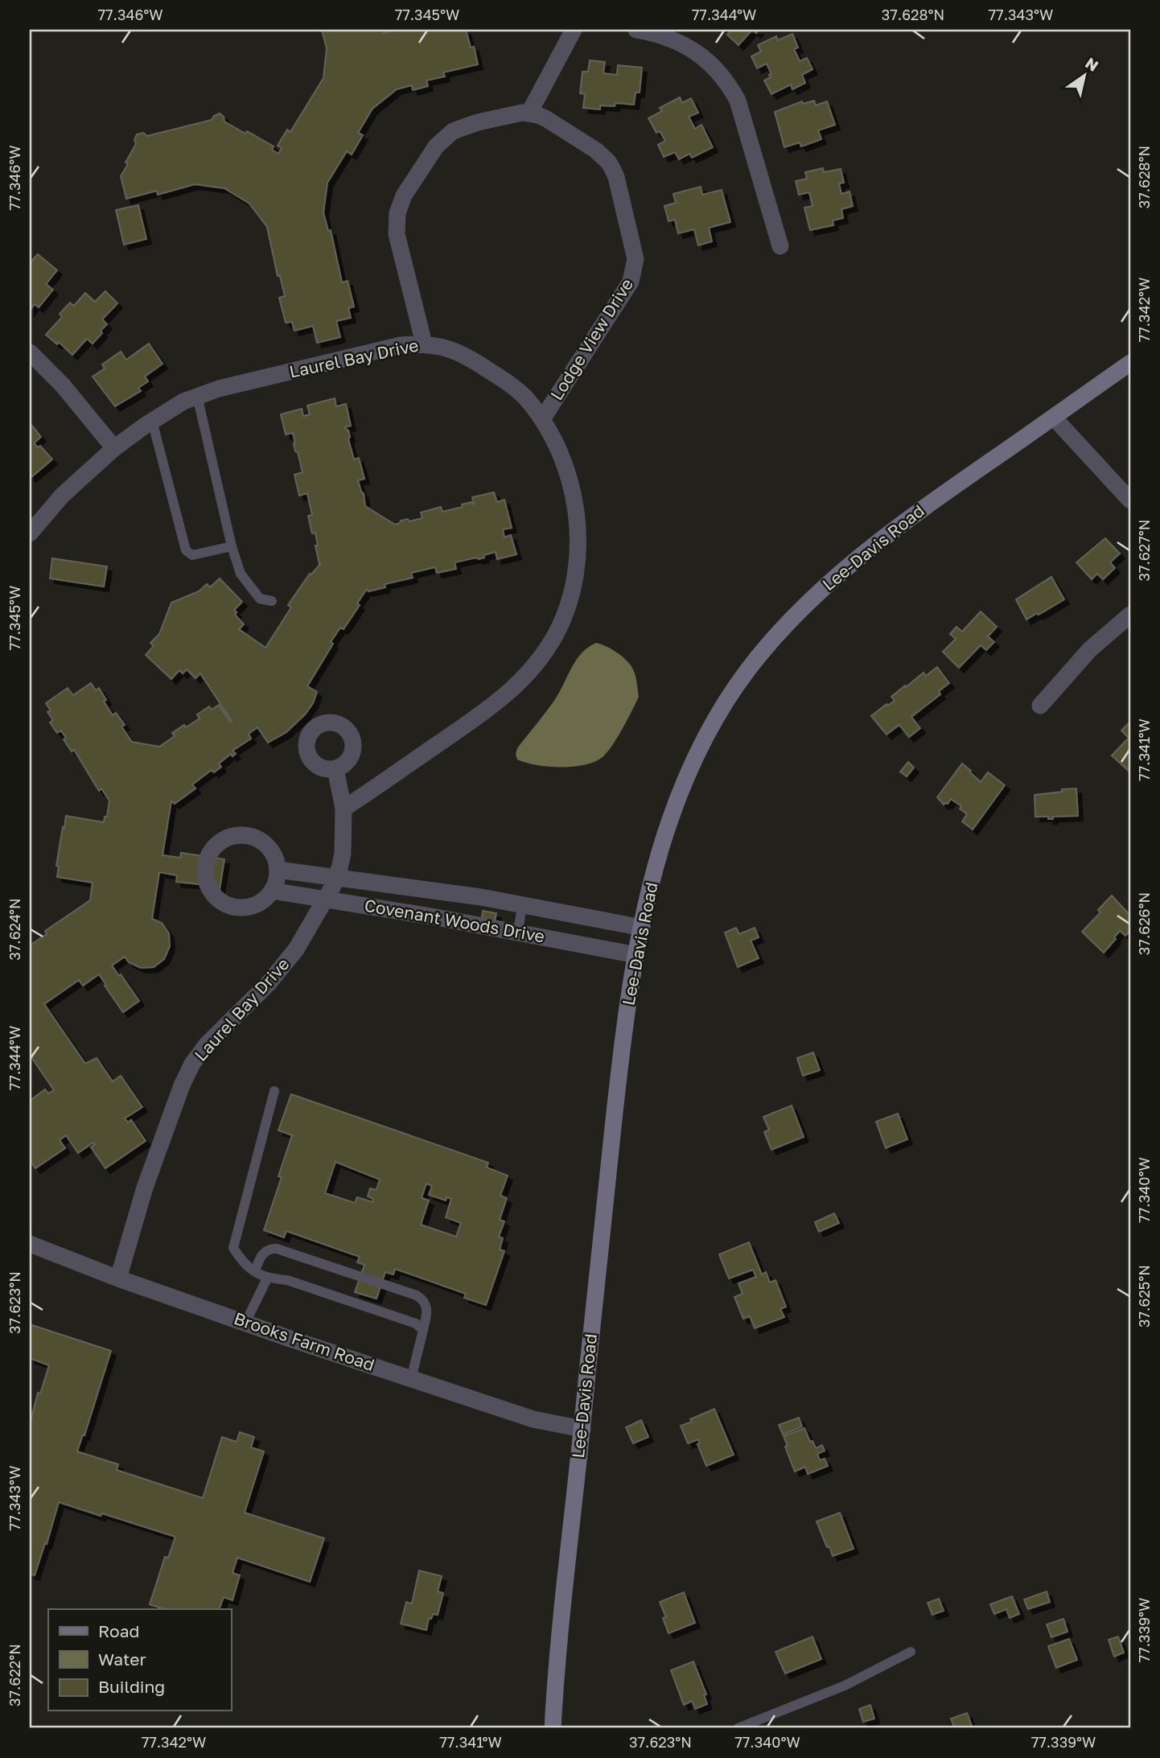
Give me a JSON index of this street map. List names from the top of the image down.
{
  "streets": {
    "main road": ["Lee-Davis Road"],
    "street": [
      "Lodge View Drive",
      "Laurel Bay Drive",
      "Covenant Woods Drive",
      "Brooks Farm Road"
    ]
  },
  "crossings": [
    ["Lodge View Drive", "Laurel Bay Drive"],
    ["Laurel Bay Drive", "Covenant Woods Drive"],
    ["Laurel Bay Drive", "Brooks Farm Road"],
    ["Lee-Davis Road", "Covenant Woods Drive"],
    ["Lee-Davis Road", "Brooks Farm Road"]
  ],
  "legend": ["Road", "Water", "Building"],
  "north": "top right",
  "coordinates": [
    "77.346°W",
    "77.345°W",
    "77.344°W",
    "37.628°N",
    "77.343°W",
    "77.342°W",
    "37.627°N",
    "77.341°W",
    "37.626°N",
    "37.624°N",
    "77.340°W",
    "37.625°N",
    "37.623°N",
    "77.339°W",
    "37.622°N"
  ]
}
